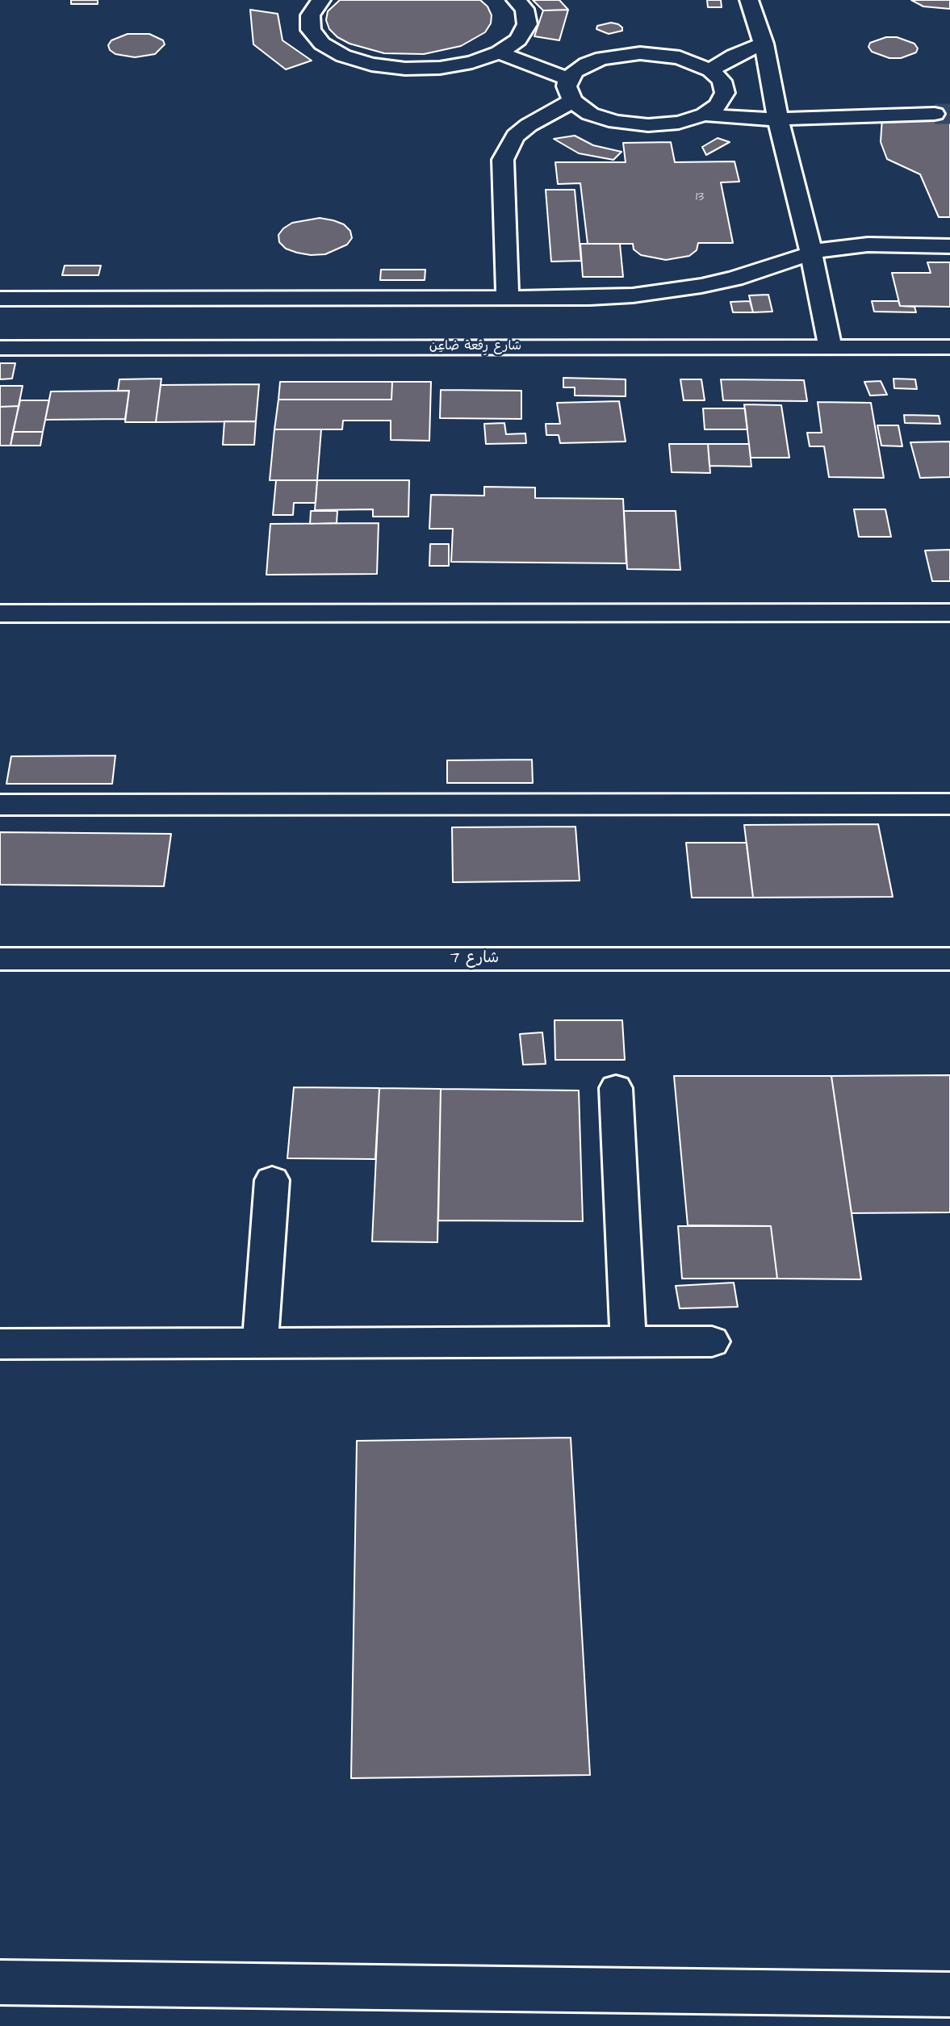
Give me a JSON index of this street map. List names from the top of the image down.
{
  "streets": {
    "street": ["شارع رِقعة ضاعِن", "شارع 7"]
  },
  "house_numbers": ["13"]
}
